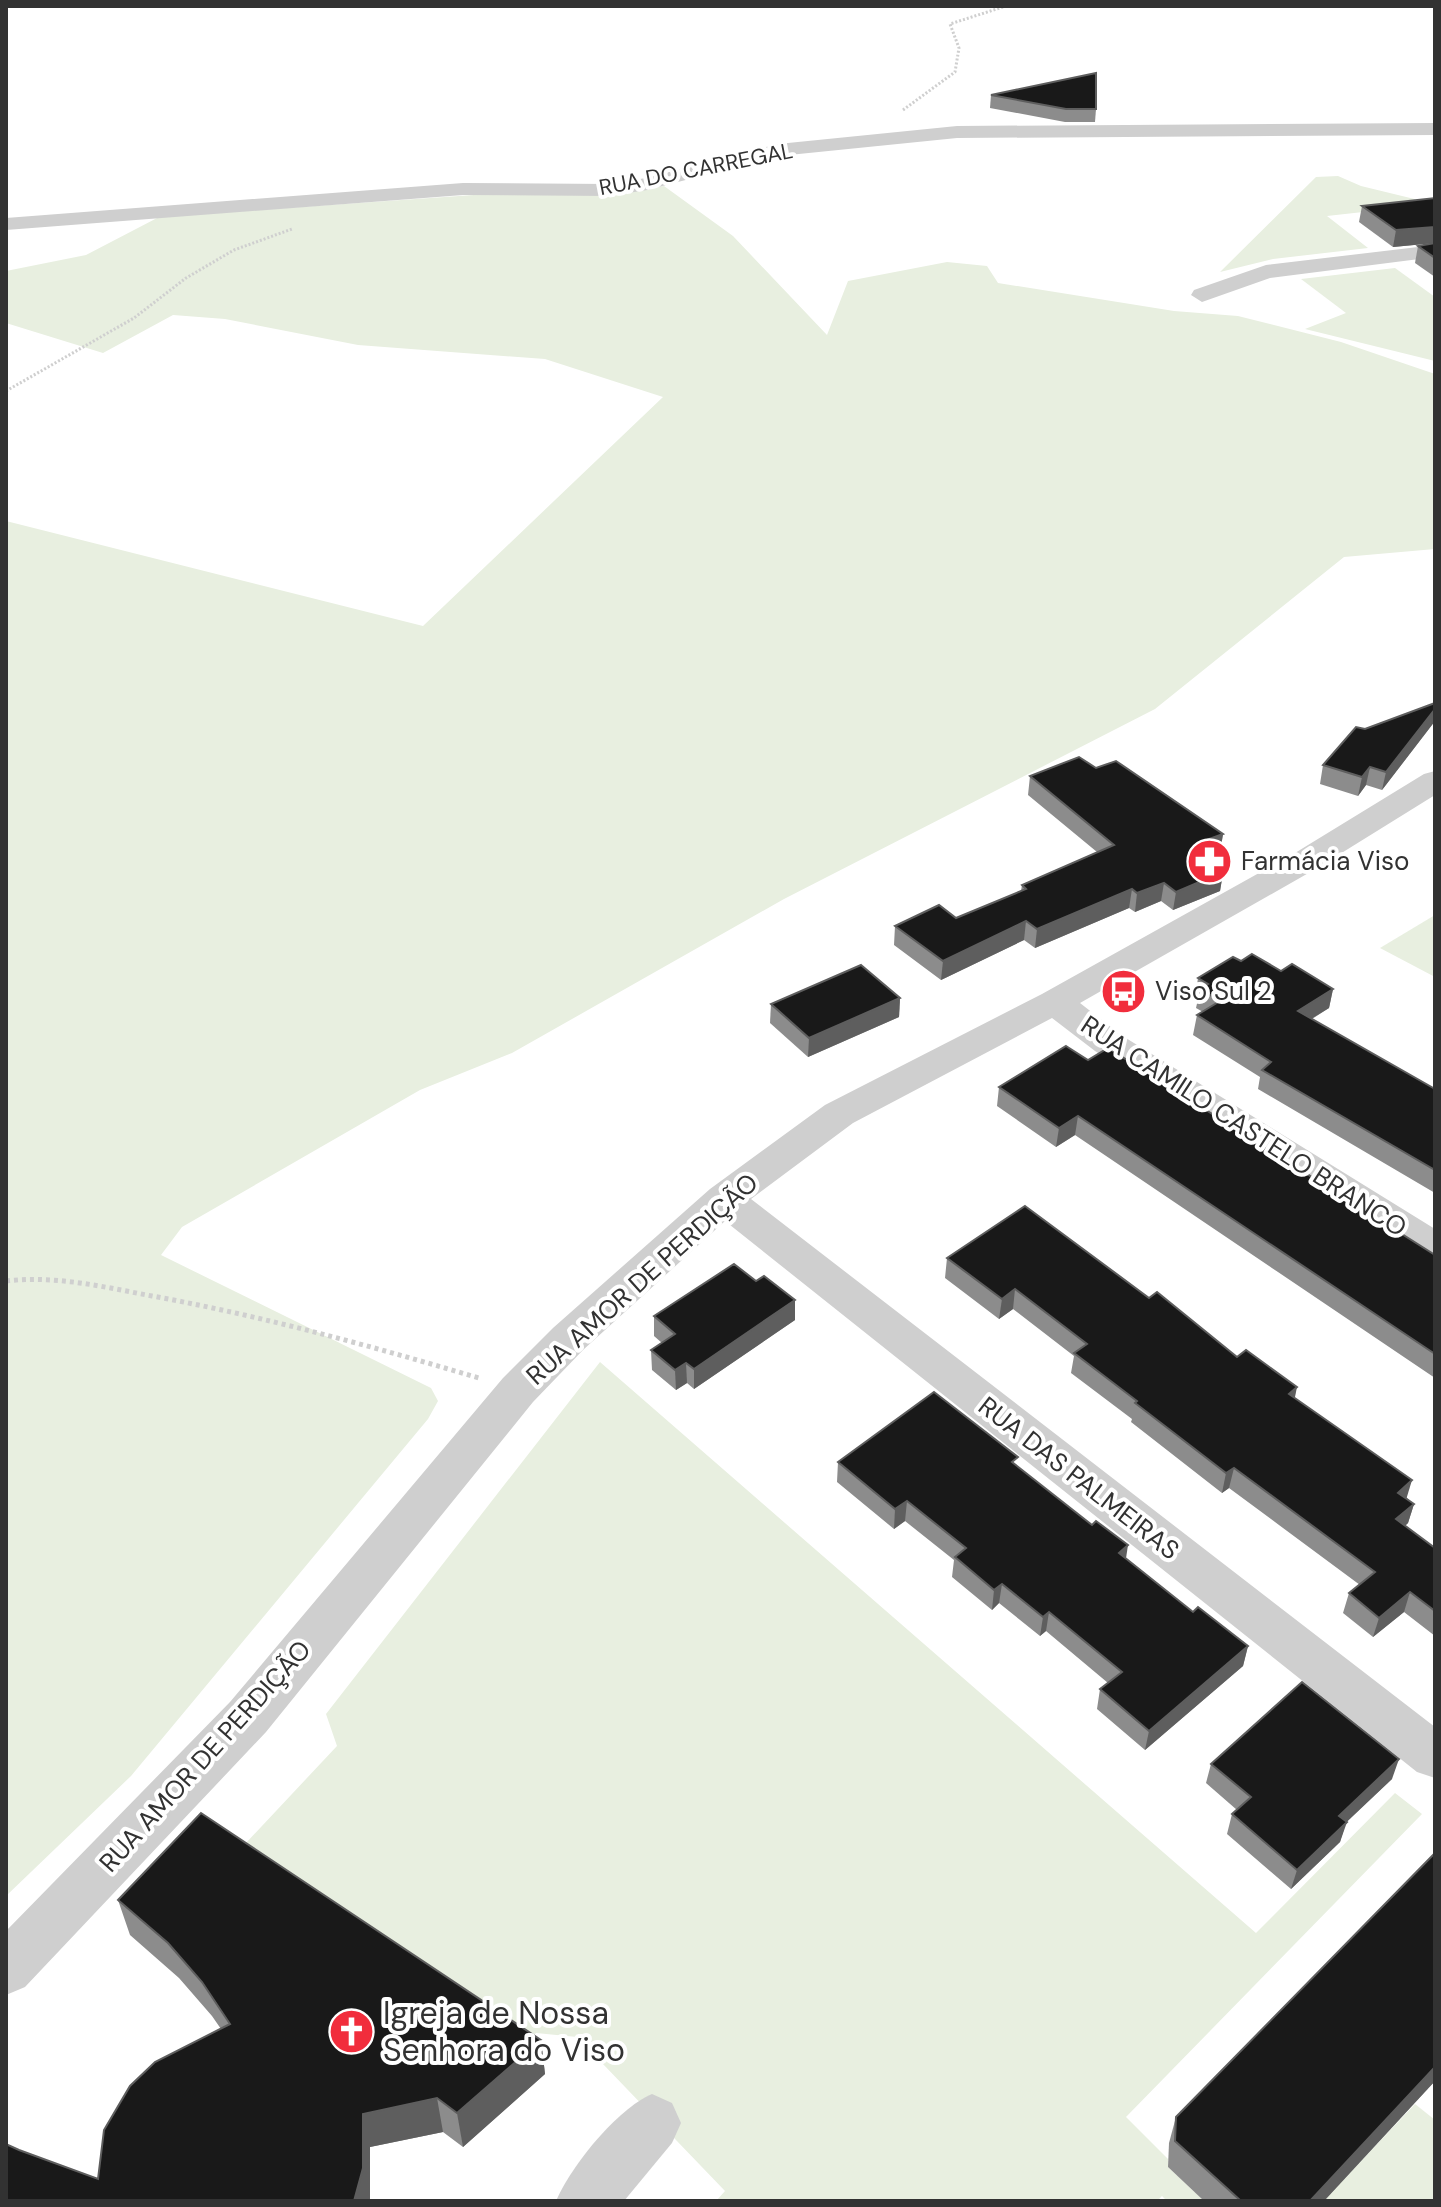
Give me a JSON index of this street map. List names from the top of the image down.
{
  "streets": {
    "street": [
      "RUA DO CARREGAL",
      "RUA CAMILO CASTELO BRANCO",
      "RUA AMOR DE PERDIÇÃO",
      "RUA DAS PALMEIRAS"
    ]
  },
  "crossings": [
    ["RUA CAMILO CASTELO BRANCO", "RUA AMOR DE PERDIÇÃO"],
    ["RUA AMOR DE PERDIÇÃO", "RUA DAS PALMEIRAS"]
  ],
  "places": {
    "pharmacy": ["Farmácia Viso"],
    "bus stop": ["Viso Sul 2"],
    "church": ["Igreja de Nossa Senhora do Viso"]
  }
}
